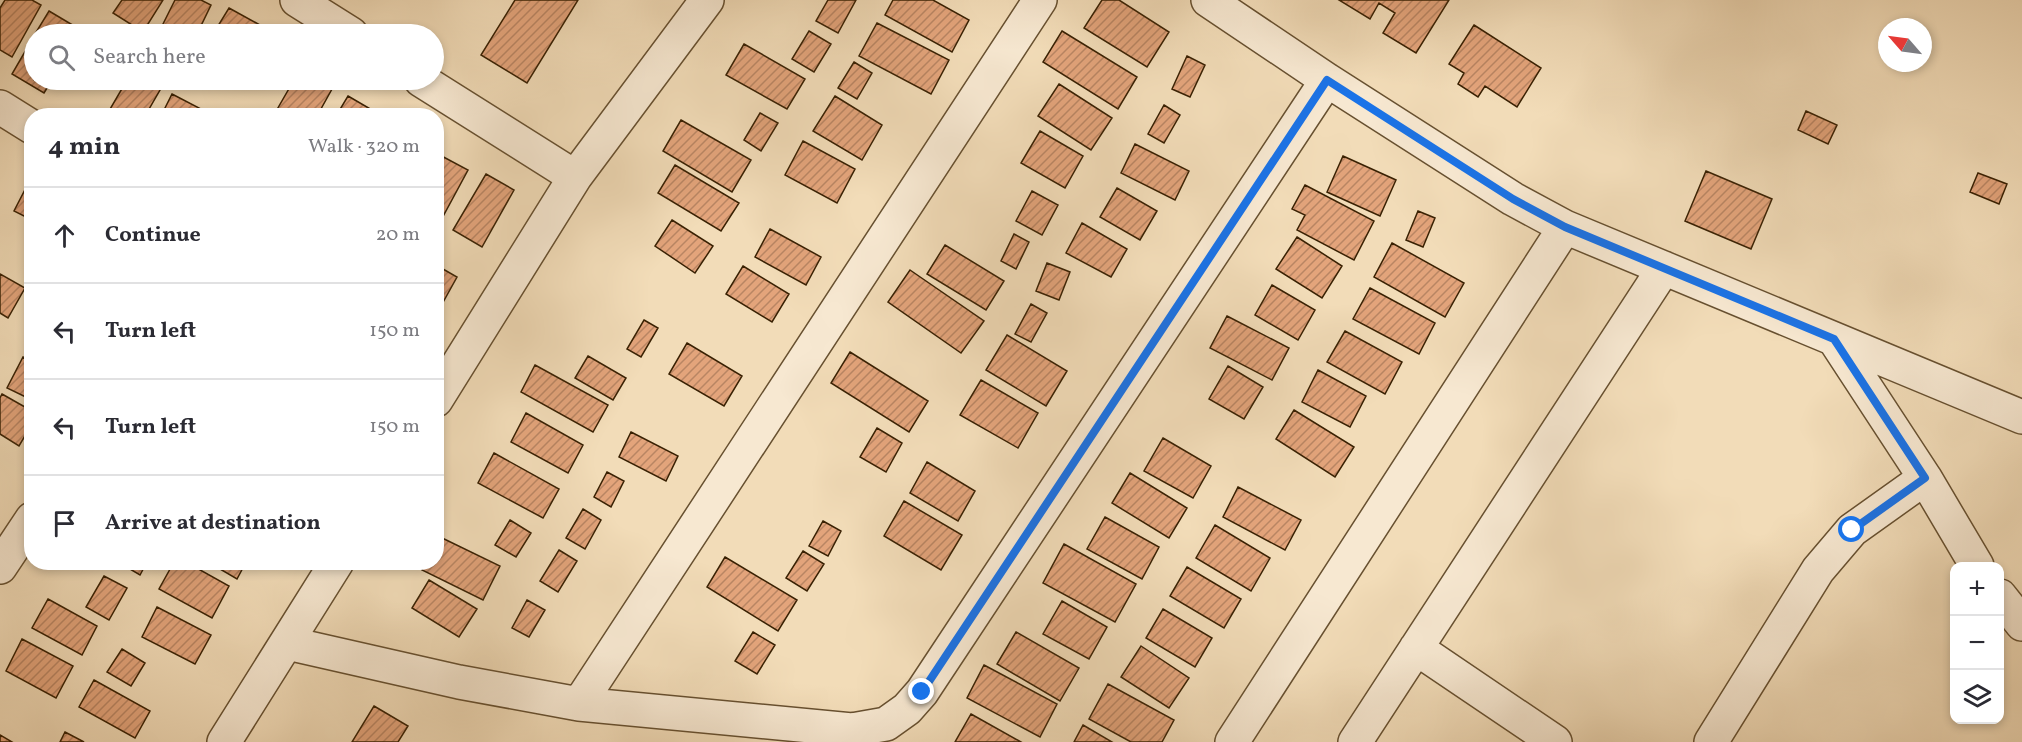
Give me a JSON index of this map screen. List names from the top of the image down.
{
  "north": "top left",
  "page": {
    "search": "Search here",
    "heading": ["4 min", "Walk · 320 m"],
    "list": [
      ["Continue", "20 m"],
      ["Turn left", "150 m"],
      ["Turn left", "150 m"],
      "Arrive at destination"
    ],
    "map_buttons": ["+", "−"]
  }
}
